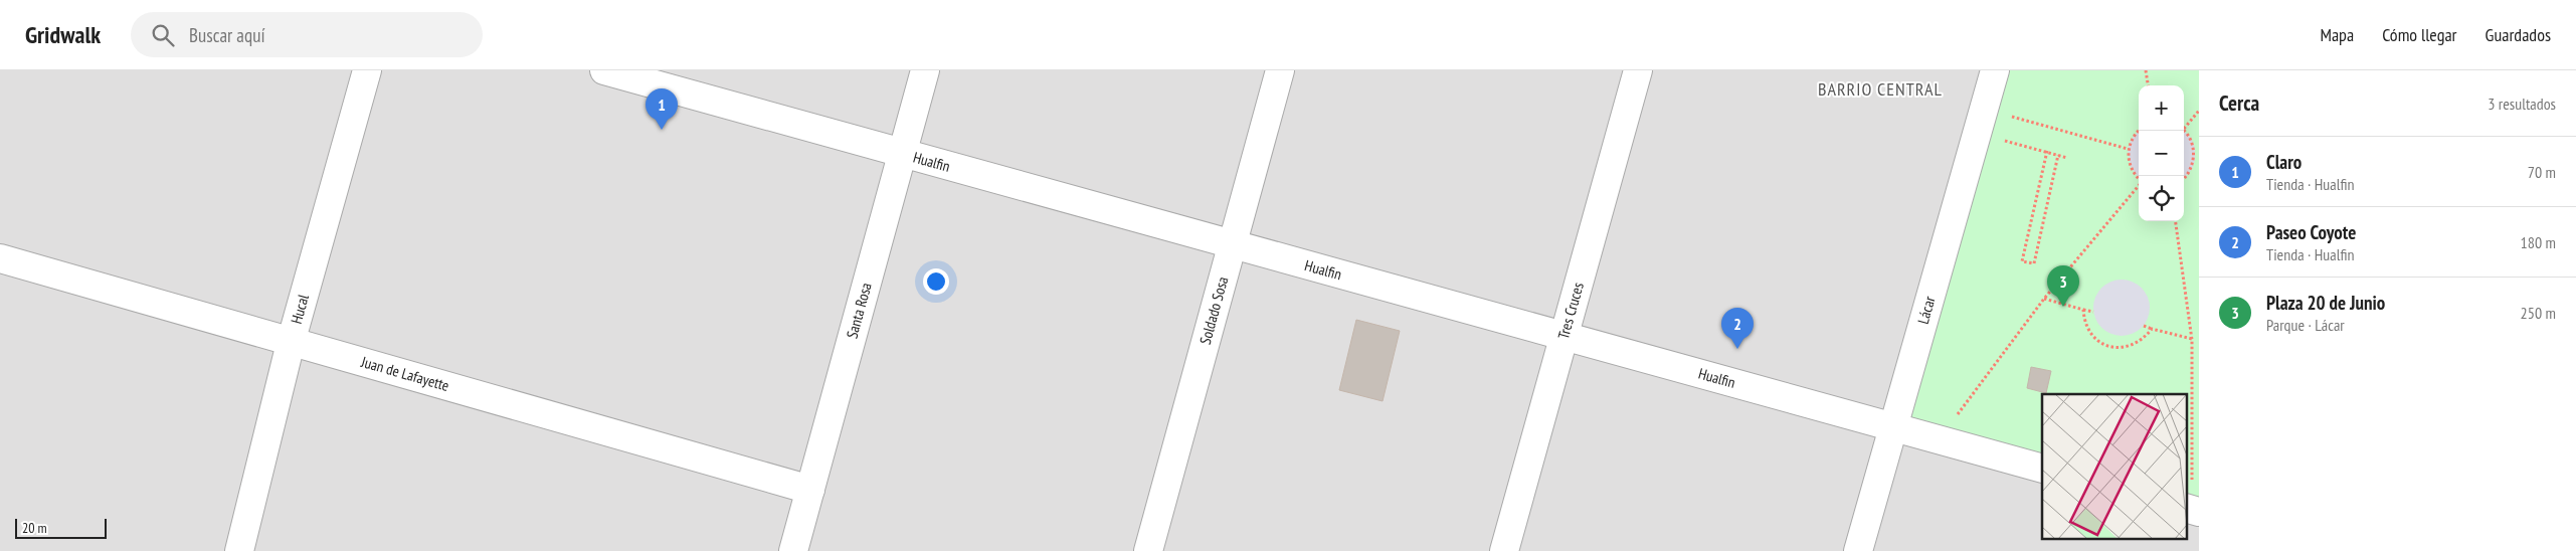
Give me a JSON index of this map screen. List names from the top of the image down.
{
  "streets": {
    "street": [
      "Hualfin",
      "Hucal",
      "Santa Rosa",
      "Soldado Sosa",
      "Tres Cruces",
      "Lácar",
      "Juan de Lafayette"
    ]
  },
  "crossings": [
    ["Hualfin", "Santa Rosa"],
    ["Hualfin", "Soldado Sosa"],
    ["Hualfin", "Tres Cruces"],
    ["Hualfin", "Lácar"],
    ["Hucal", "Juan de Lafayette"],
    ["Santa Rosa", "Juan de Lafayette"]
  ],
  "districts": ["BARRIO CENTRAL"],
  "scale_bar": "20 m",
  "page": {
    "header": "Gridwalk",
    "search": "Buscar aquí",
    "nav": ["Mapa", "Cómo llegar", "Guardados"],
    "heading": ["Cerca", "3 resultados"],
    "map_buttons": ["+", "−"],
    "pins": ["1", "3", "2"],
    "list": [
      {
        "mark": "1",
        "name": "Claro",
        "note": "Tienda · Hualfin",
        "value": "70 m"
      },
      {
        "mark": "2",
        "name": "Paseo Coyote",
        "note": "Tienda · Hualfin",
        "value": "180 m"
      },
      {
        "mark": "3",
        "name": "Plaza 20 de Junio",
        "note": "Parque · Lácar",
        "value": "250 m"
      }
    ],
    "scale": "20 m"
  }
}
